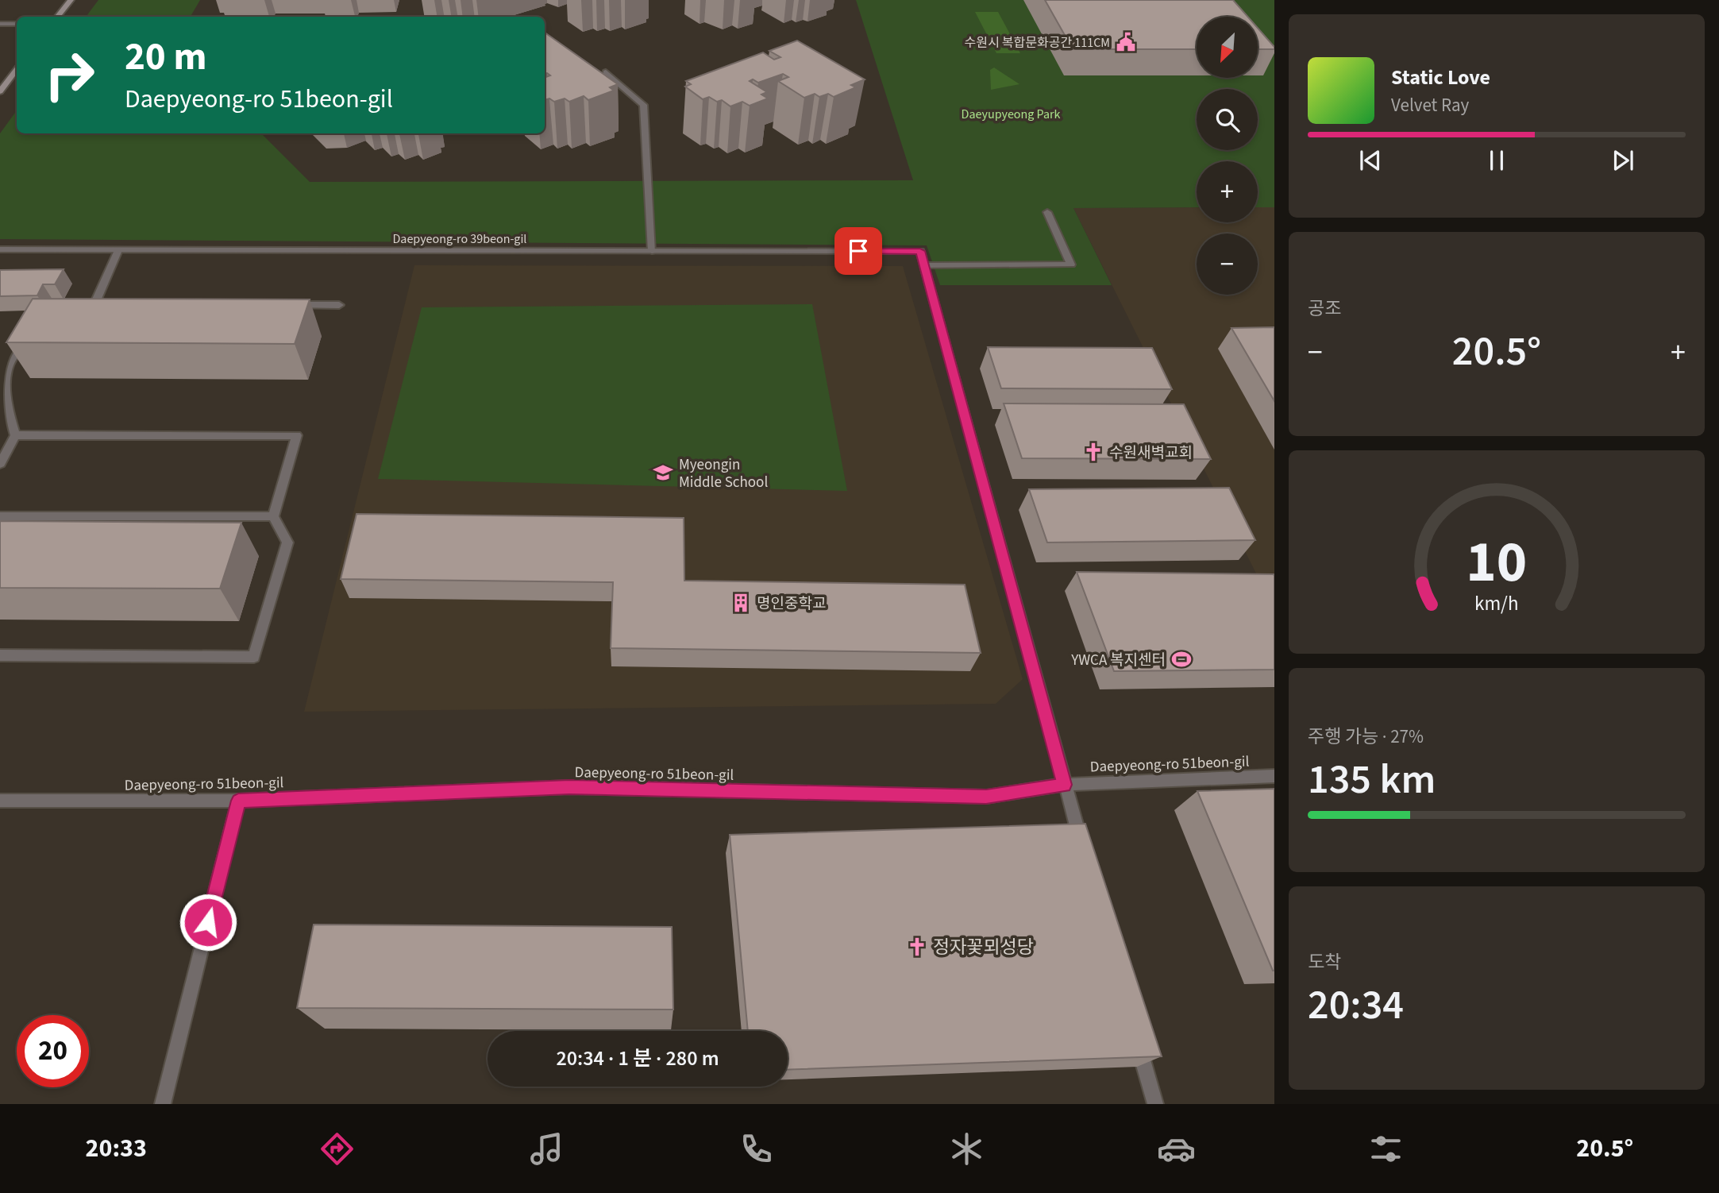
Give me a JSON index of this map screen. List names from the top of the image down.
{
  "streets": {
    "street": ["Daepyeong-ro 39beon-gil", "Daepyeong-ro 51beon-gil"]
  },
  "parks": ["Daeyupyeong Park"],
  "places": {
    "public building": ["수원시 복합문화공간 111CM"],
    "church": ["수원새벽교회", "정자꽃뫼성당"],
    "school or university": ["Myeongin Middle School"],
    "building": ["명인중학교"],
    "sports": ["YWCA 복지센터"]
  },
  "north": "bottom left",
  "page": {
    "map_buttons": ["+", "−"],
    "turn": ["20 m", "Daepyeong-ro 51beon-gil"],
    "song": ["Static Love", "Velvet Ray"],
    "tile": [
      "공조",
      ["주행 가능 · 27%", "135 km"],
      ["도착", "20:34"]
    ],
    "heat": ["−", "20.5°", "+"],
    "limit": "20",
    "trip": "20:34 · 1 분 · 280 m",
    "tabs": ["20:33", "20.5°"],
    "gauge": ["10", "km/h"]
  }
}
